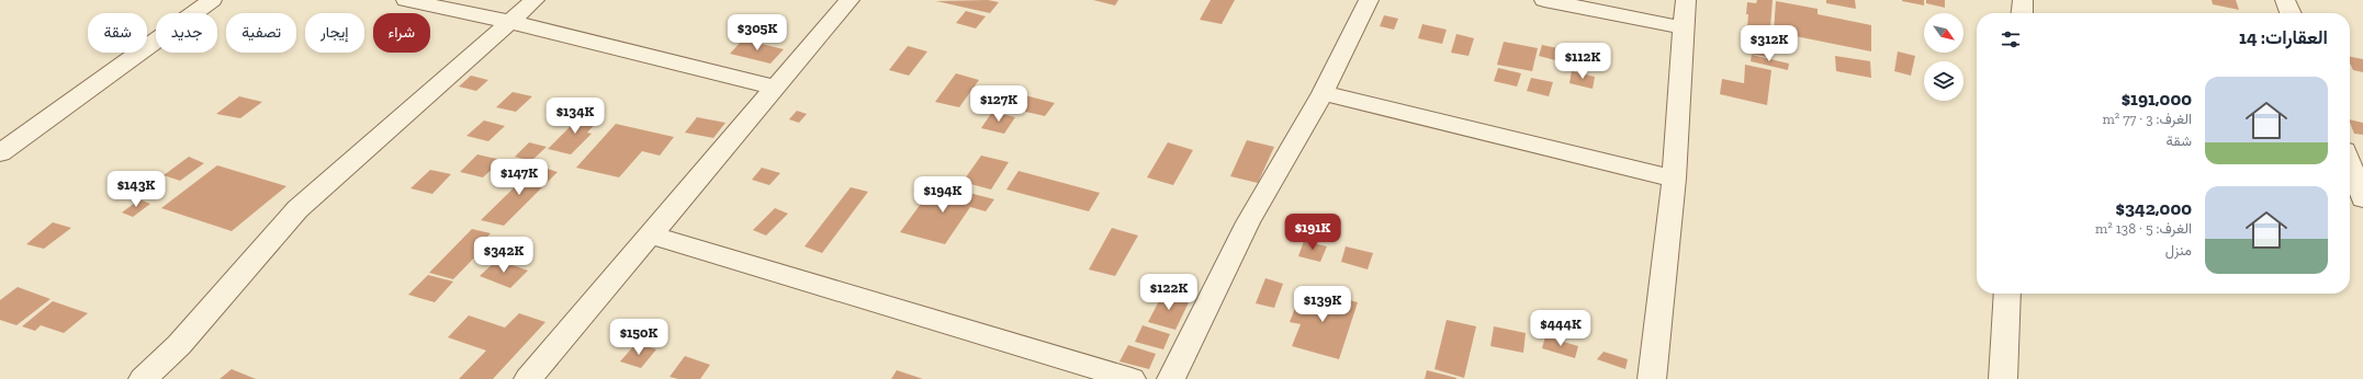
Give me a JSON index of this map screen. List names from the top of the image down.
{
  "north": "bottom right",
  "page": {
    "chip": [
      "شراء",
      "إيجار",
      "تصفية",
      "جديد",
      "شقة"
    ],
    "heading": "العقارات: 14",
    "price": [
      "$305K",
      "$312K",
      "$112K",
      "$127K",
      "$134K",
      "$147K",
      "$143K",
      "$194K",
      "$191K",
      "$342K",
      "$122K",
      "$139K",
      "$444K",
      "$150K"
    ],
    "list": [
      {
        "name": "$191,000",
        "note": "الغرف: 3 · 77 m² · شقة"
      },
      {
        "name": "$342,000",
        "note": "الغرف: 5 · 138 m² · منزل"
      }
    ]
  }
}
